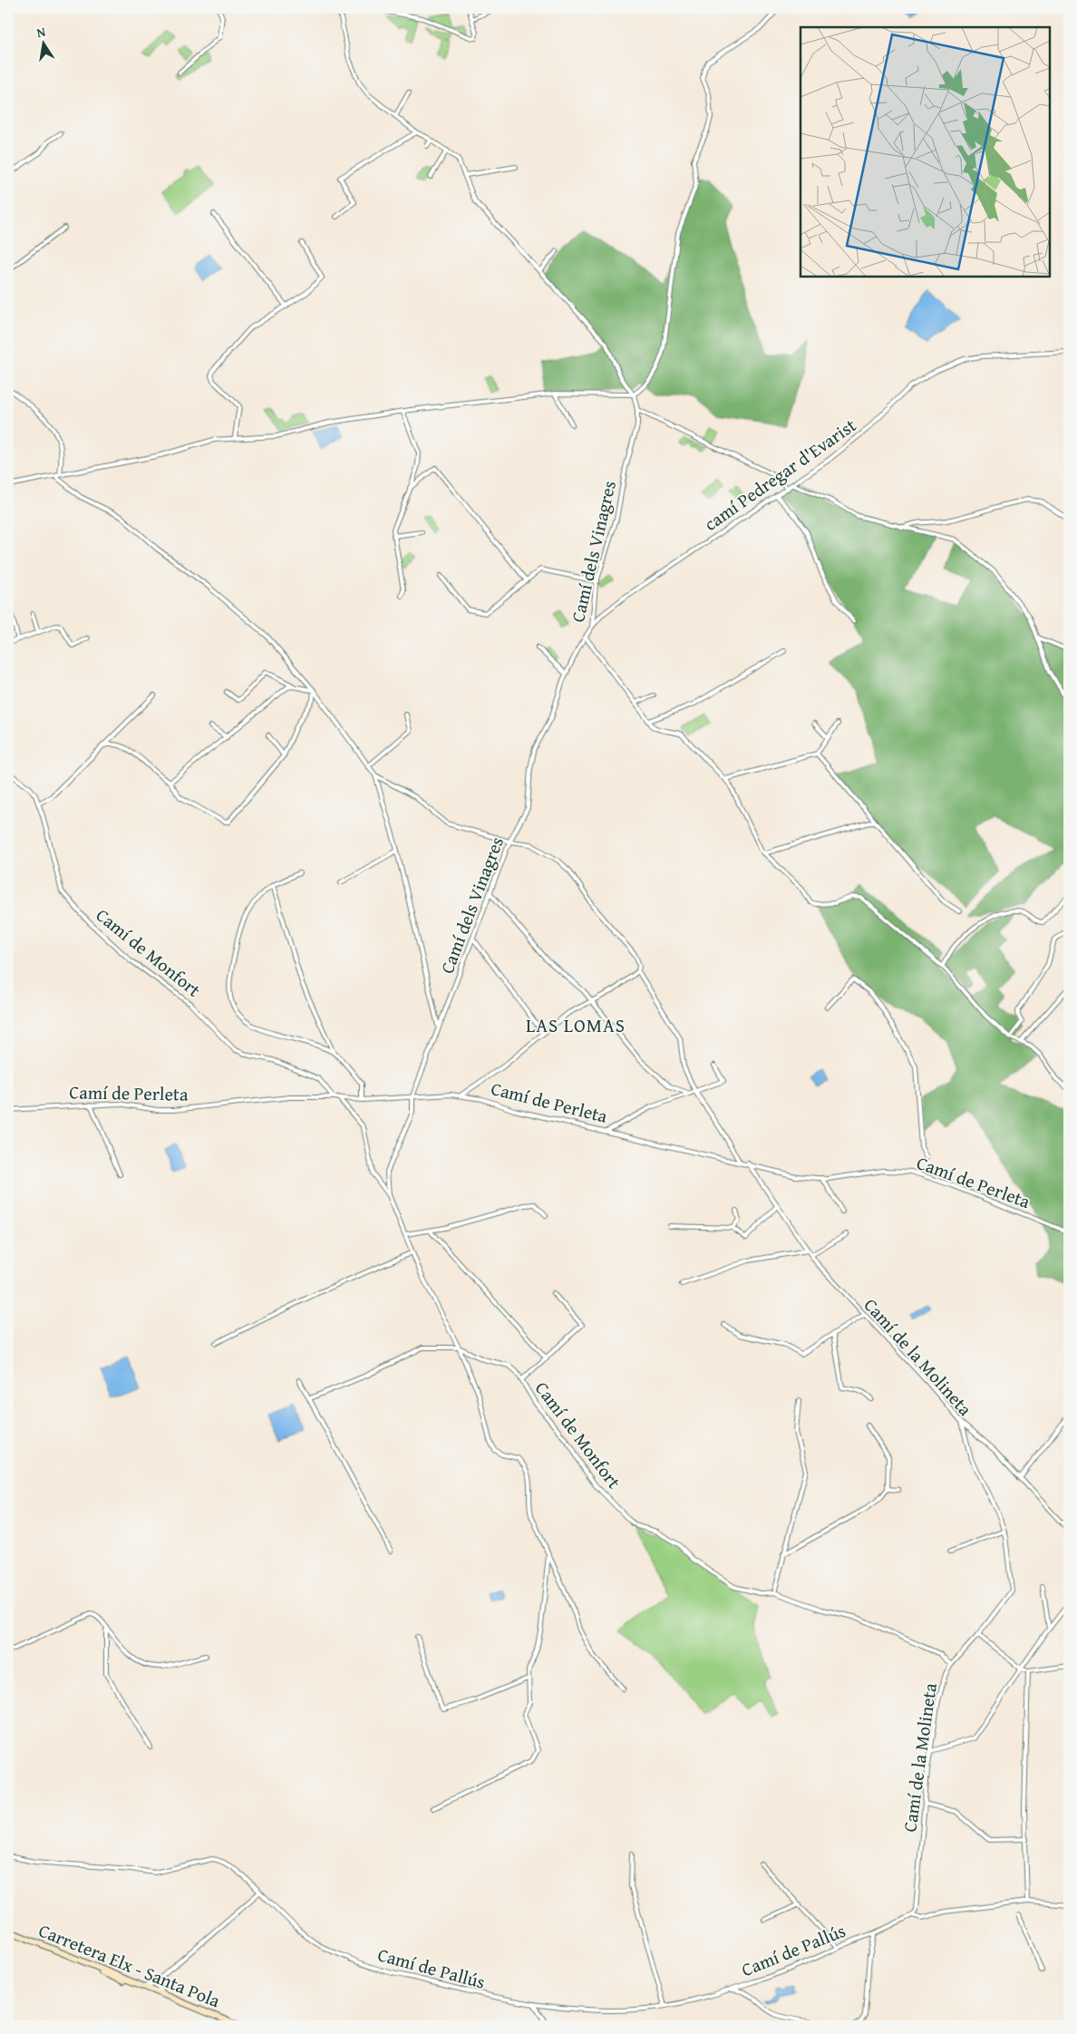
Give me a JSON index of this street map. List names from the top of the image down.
{
  "streets": {
    "main road": ["Carretera Elx - Santa Pola"],
    "street": [
      "camí Pedregar d'Evarist",
      "Camí dels Vinagres",
      "Camí de Monfort",
      "Camí de Perleta",
      "Camí de la Molineta",
      "Camí de Pallús"
    ]
  },
  "crossings": [
    ["camí Pedregar d'Evarist", "Camí dels Vinagres"],
    ["Camí dels Vinagres", "Camí de Perleta"],
    ["Camí de Monfort", "Camí de Perleta"],
    ["Camí de Monfort", "Camí de la Molineta"],
    ["Camí de Perleta", "Camí de la Molineta"]
  ],
  "districts": ["LAS LOMAS"],
  "north": "top"
}
